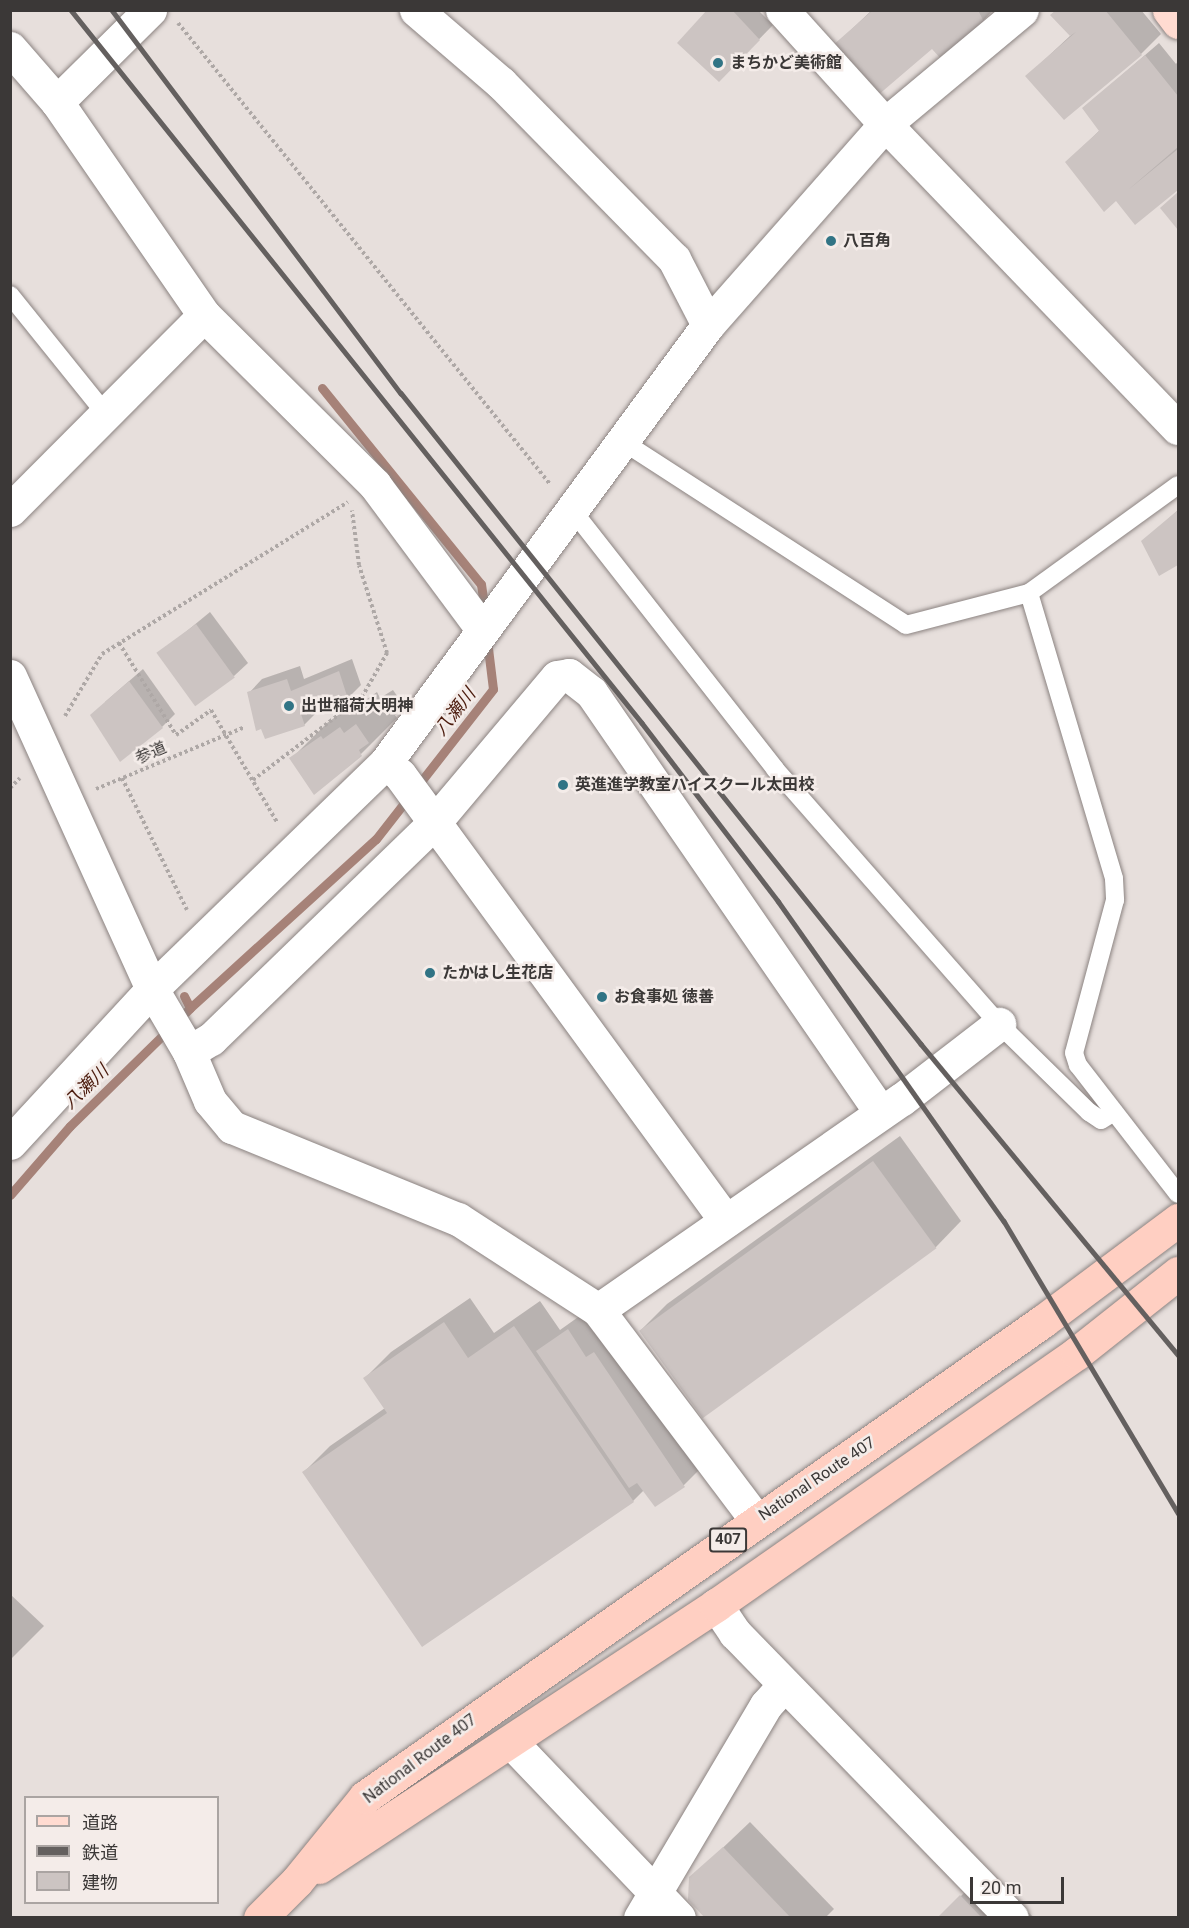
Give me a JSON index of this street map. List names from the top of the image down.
{
  "streets": {
    "highway": ["National Route 407", "407"],
    "path": ["参道"]
  },
  "water": ["八瀬川"],
  "places": [
    "まちかど美術館",
    "八百角",
    "出世稲荷大明神",
    "英進進学教室ハイスクール太田校",
    "たかはし生花店",
    "お食事処 徳善"
  ],
  "legend": ["道路", "鉄道", "建物"],
  "scale_bar": "20 m"
}
